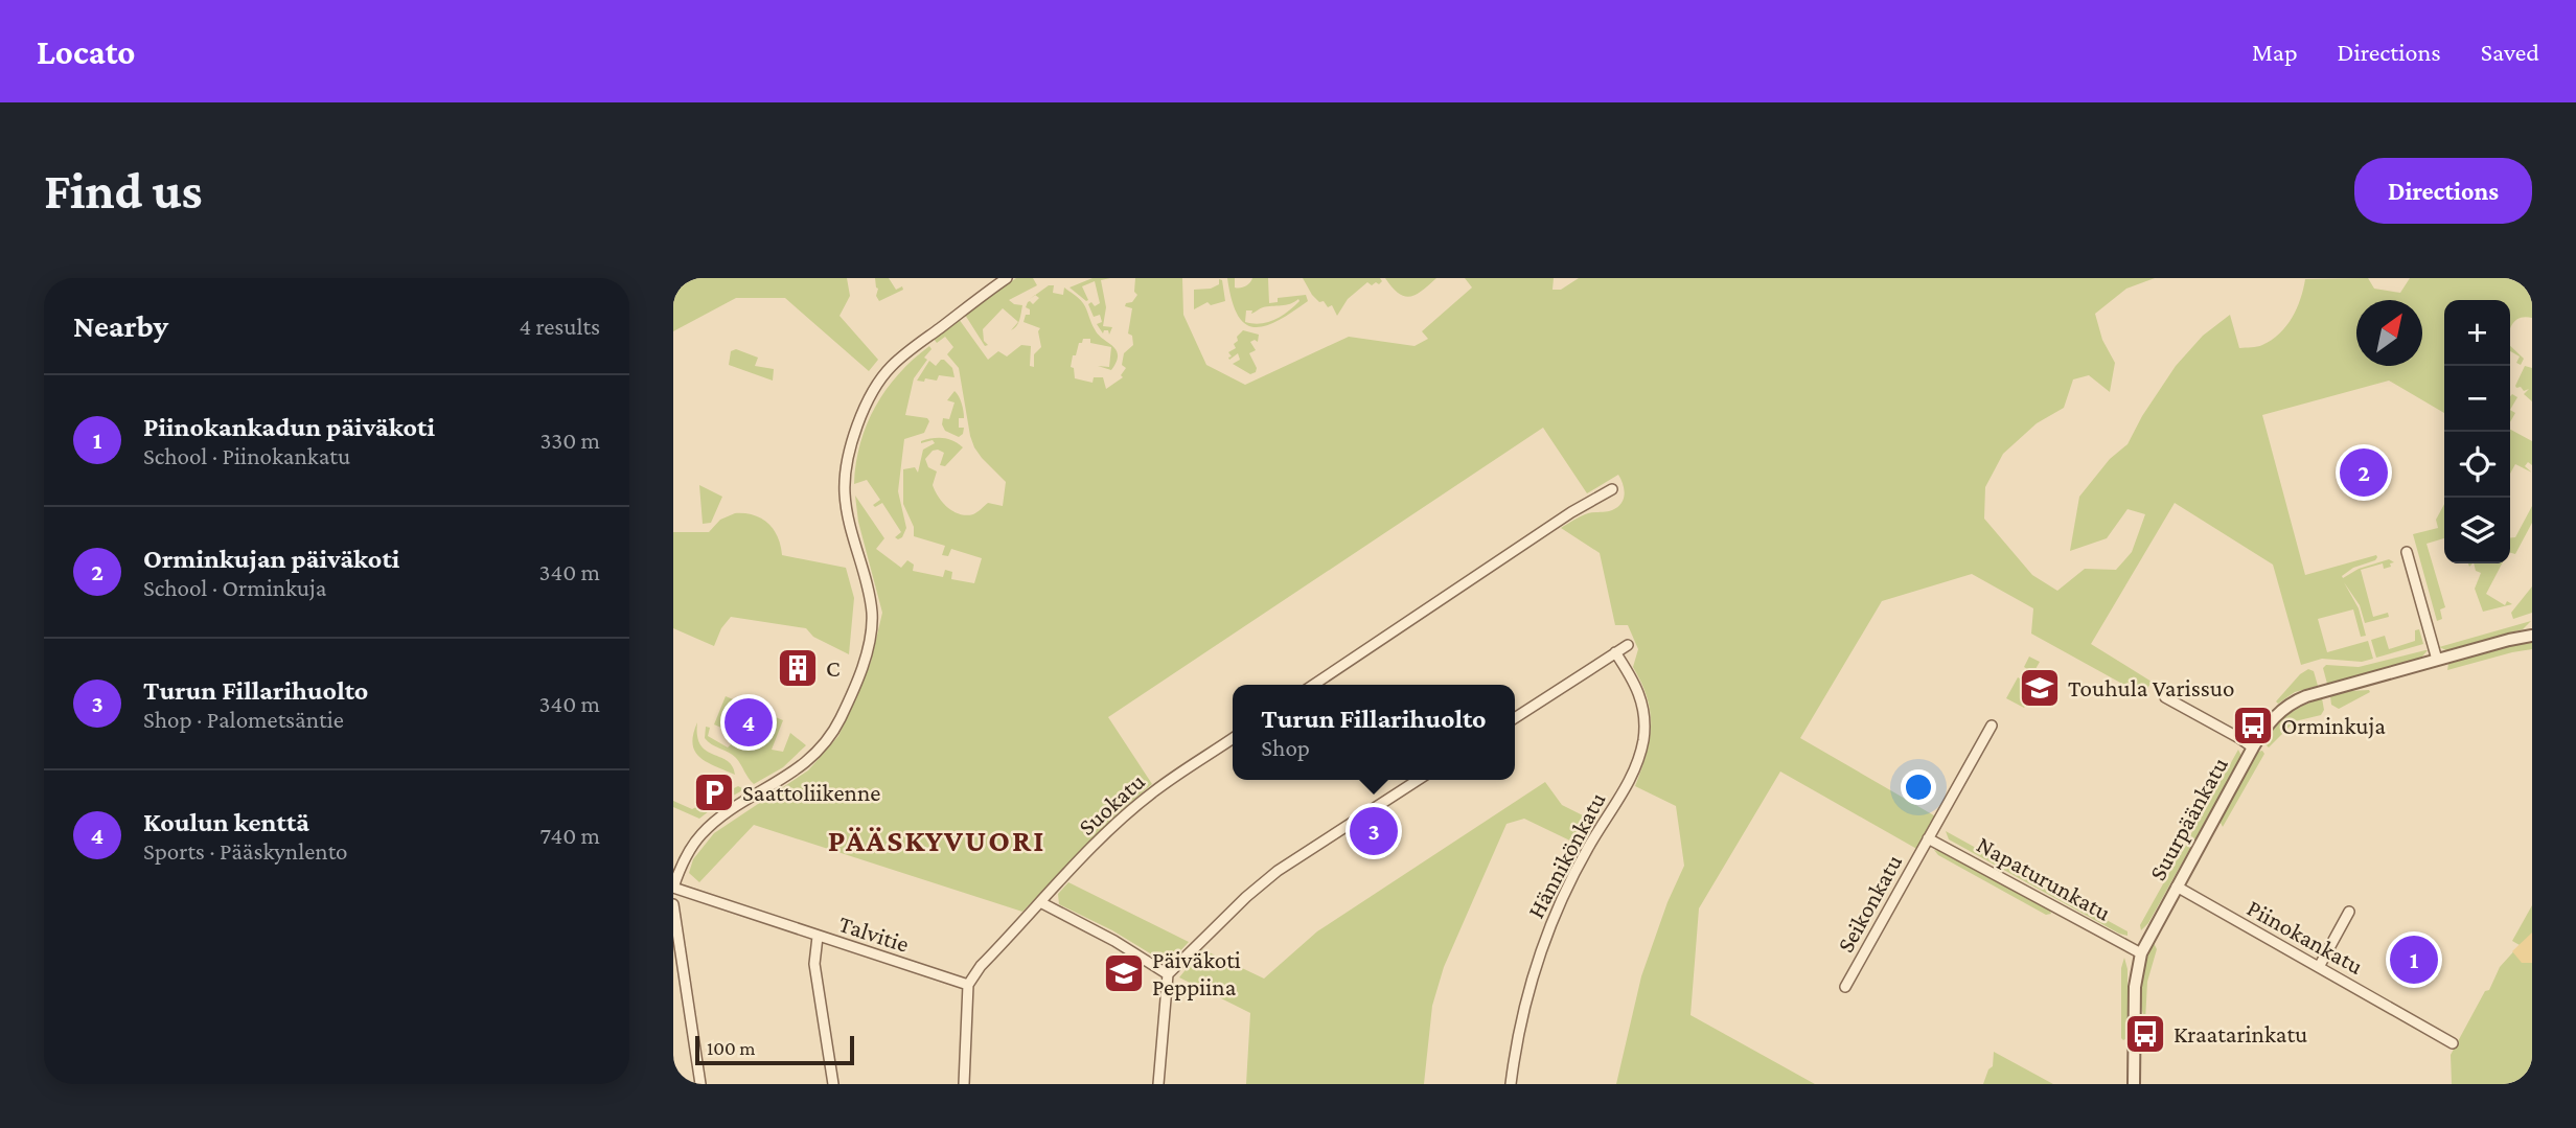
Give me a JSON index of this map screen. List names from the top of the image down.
{
  "streets": {
    "street": [
      "Suokatu",
      "Suurpäänkatu",
      "Hännikönkatu",
      "Napaturunkatu",
      "Seikonkatu",
      "Talvitie",
      "Piinokankatu"
    ]
  },
  "crossings": [
    ["Suokatu", "Talvitie"],
    ["Suurpäänkatu", "Napaturunkatu"],
    ["Suurpäänkatu", "Piinokankatu"],
    ["Napaturunkatu", "Seikonkatu"]
  ],
  "districts": ["PÄÄSKYVUORI"],
  "places": {
    "building": ["C"],
    "school or university": ["Touhula Varissuo", "Päiväkoti Peppiina"],
    "bus stop": ["Orminkuja", "Kraatarinkatu"],
    "parking": ["Saattoliikenne"]
  },
  "scale_bar": "100 m",
  "north": "top right",
  "page": {
    "header": "Locato",
    "nav": ["Map", "Directions", "Saved"],
    "buttons": "Directions",
    "title": "Find us",
    "heading": ["Nearby", "4 results"],
    "map_buttons": ["+", "−"],
    "list": [
      {
        "mark": "1",
        "name": "Piinokankadun päiväkoti",
        "note": "School · Piinokankatu",
        "value": "330 m"
      },
      {
        "mark": "2",
        "name": "Orminkujan päiväkoti",
        "note": "School · Orminkuja",
        "value": "340 m"
      },
      {
        "mark": "3",
        "name": "Turun Fillarihuolto",
        "note": "Shop · Palometsäntie",
        "value": "340 m"
      },
      {
        "mark": "4",
        "name": "Koulun kenttä",
        "note": "Sports · Pääskynlento",
        "value": "740 m"
      }
    ],
    "pins": [
      "2",
      "4",
      "3",
      "1"
    ],
    "popup": ["Turun Fillarihuolto", "Shop"],
    "scale": "100 m"
  }
}
